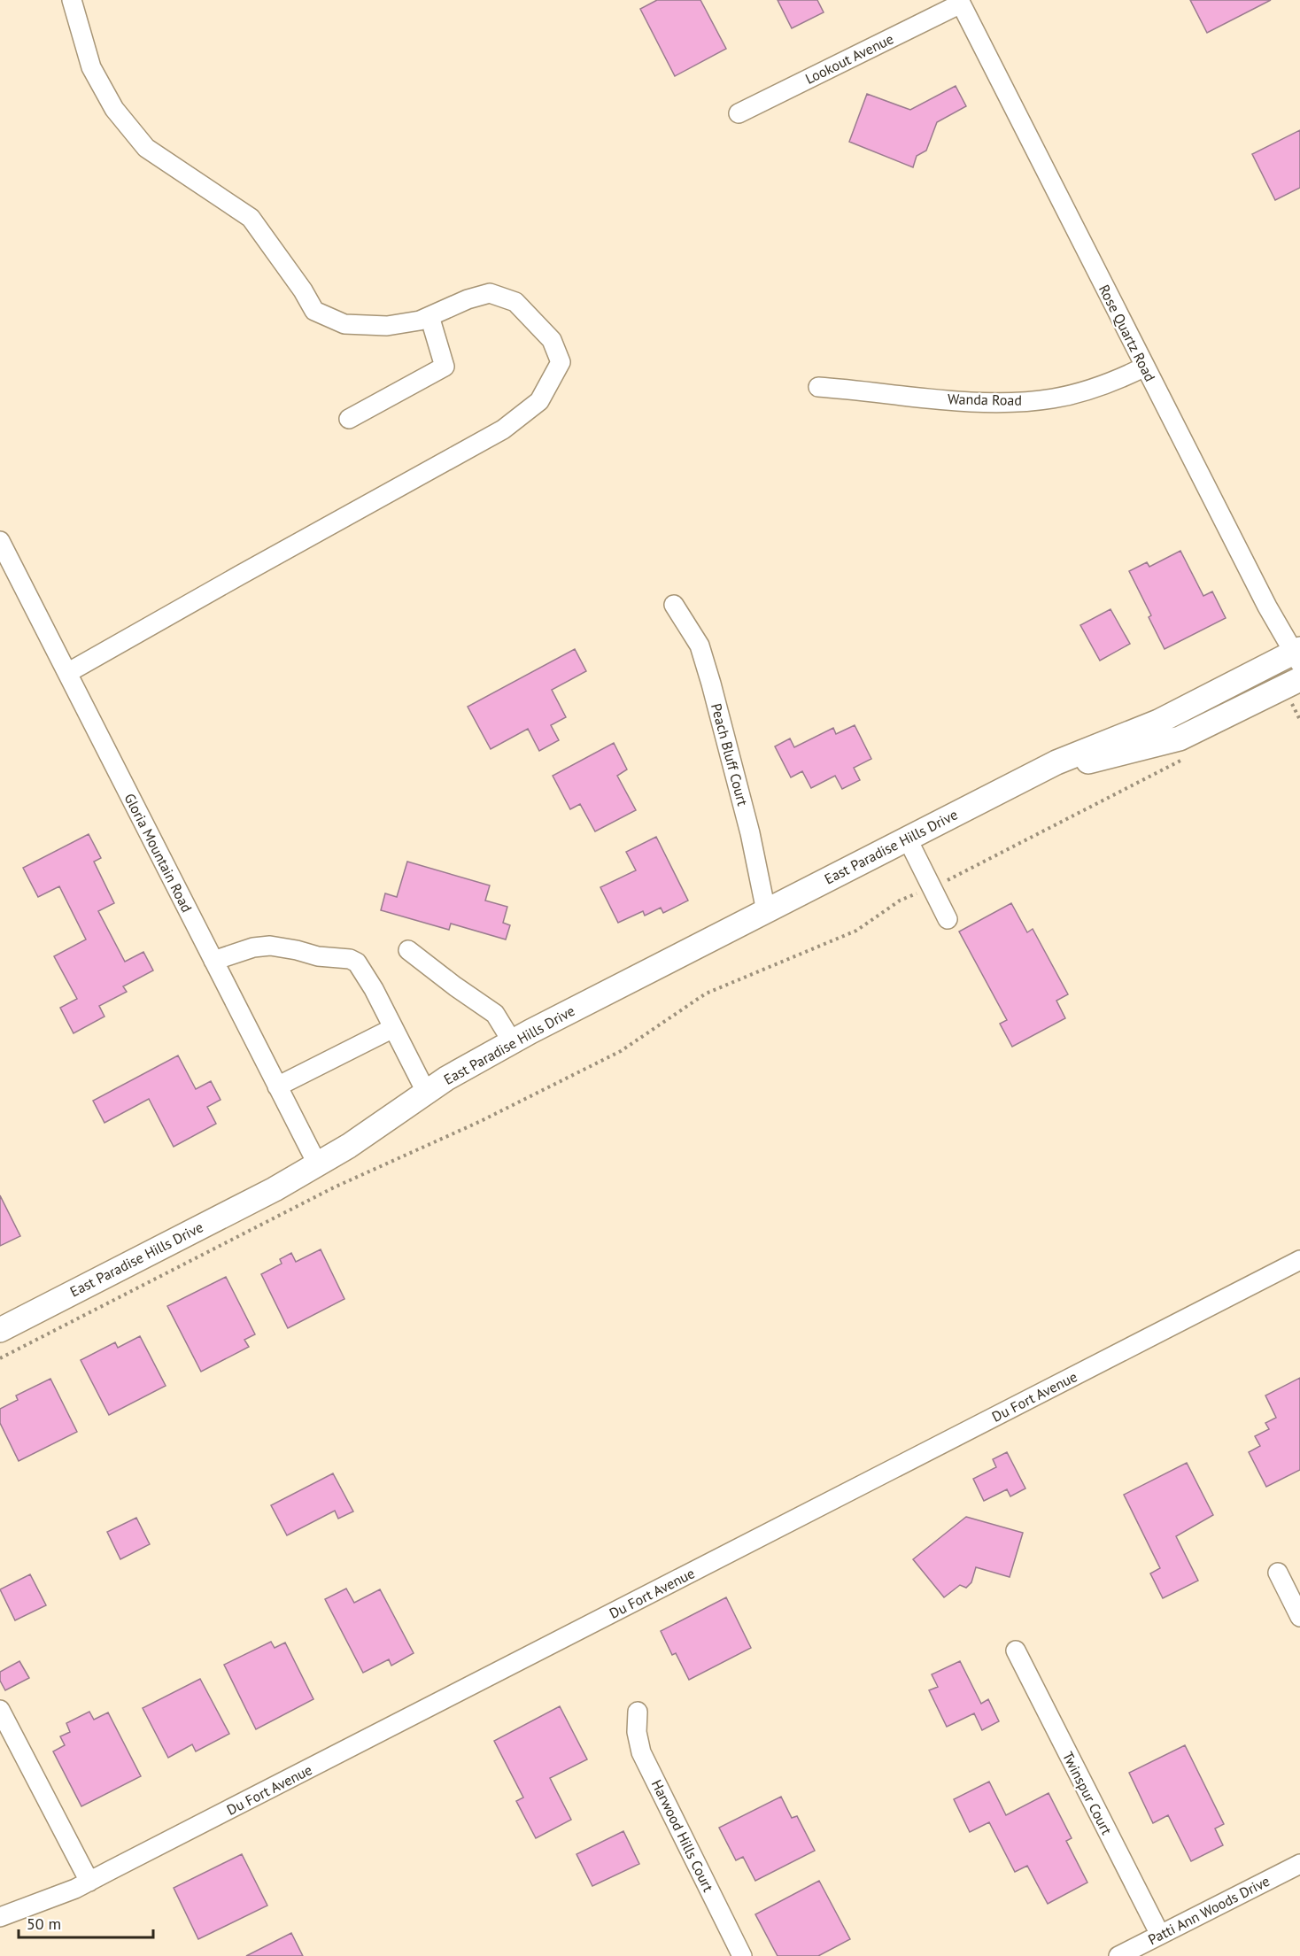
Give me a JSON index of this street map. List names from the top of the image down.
{
  "streets": {
    "main road": ["East Paradise Hills Drive"],
    "street": [
      "Lookout Avenue",
      "Rose Quartz Road",
      "Wanda Road",
      "Peach Bluff Court",
      "Gloria Mountain Road",
      "Du Fort Avenue",
      "Twinspur Court",
      "Harwood Hills Court",
      "Patti Ann Woods Drive"
    ]
  },
  "crossings": [
    ["Lookout Avenue", "Rose Quartz Road"],
    ["Rose Quartz Road", "Wanda Road"],
    ["Rose Quartz Road", "East Paradise Hills Drive"],
    ["Peach Bluff Court", "East Paradise Hills Drive"],
    ["East Paradise Hills Drive", "Gloria Mountain Road"],
    ["Twinspur Court", "Patti Ann Woods Drive"]
  ],
  "scale_bar": "50 m"
}
